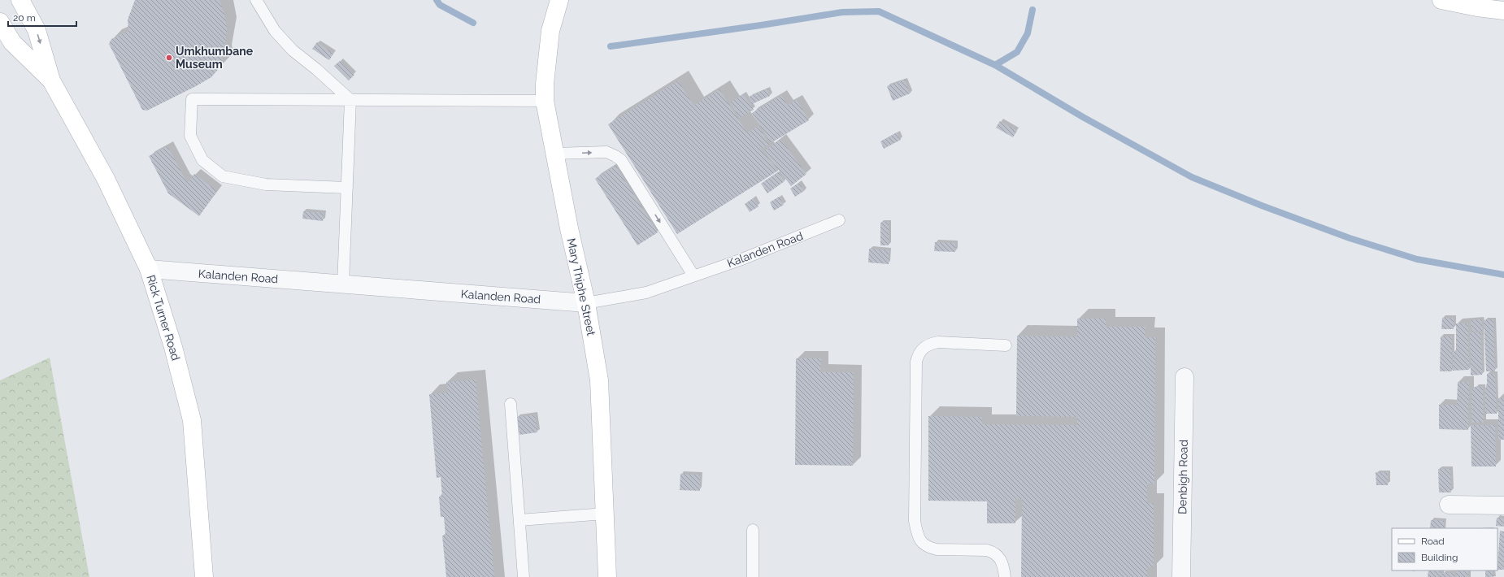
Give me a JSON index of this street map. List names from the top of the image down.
{
  "streets": {
    "main road": ["Mary Thiphe Street", "Rick Turner Road"],
    "street": ["Kalanden Road", "Denbigh Road"]
  },
  "crossings": [
    ["Kalanden Road", "Mary Thiphe Street"],
    ["Kalanden Road", "Rick Turner Road"]
  ],
  "places": ["Umkhumbane Museum"],
  "legend": ["Road", "Building"],
  "scale_bar": "20 m"
}
